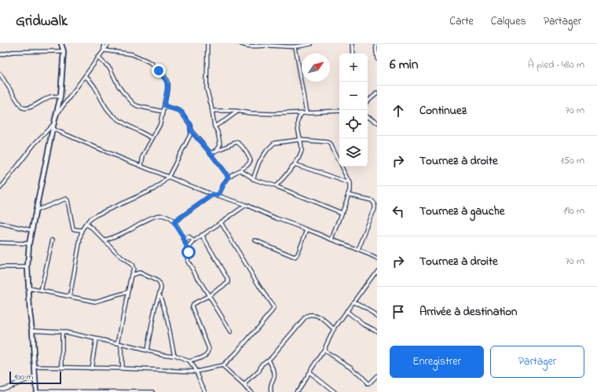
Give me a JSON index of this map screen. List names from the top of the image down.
{
  "scale_bar": "100 m",
  "north": "top right",
  "page": {
    "header": "Gridwalk",
    "nav": ["Carte", "Calques", "Partager"],
    "heading": ["6 min", "À pied · 480 m"],
    "map_buttons": ["+", "−"],
    "list": [
      ["Continuez", "70 m"],
      ["Tournez à droite", "150 m"],
      ["Tournez à gauche", "190 m"],
      ["Tournez à droite", "70 m"],
      "Arrivée à destination"
    ],
    "buttons": ["Enregistrer", "Partager"],
    "scale": "100 m"
  }
}
